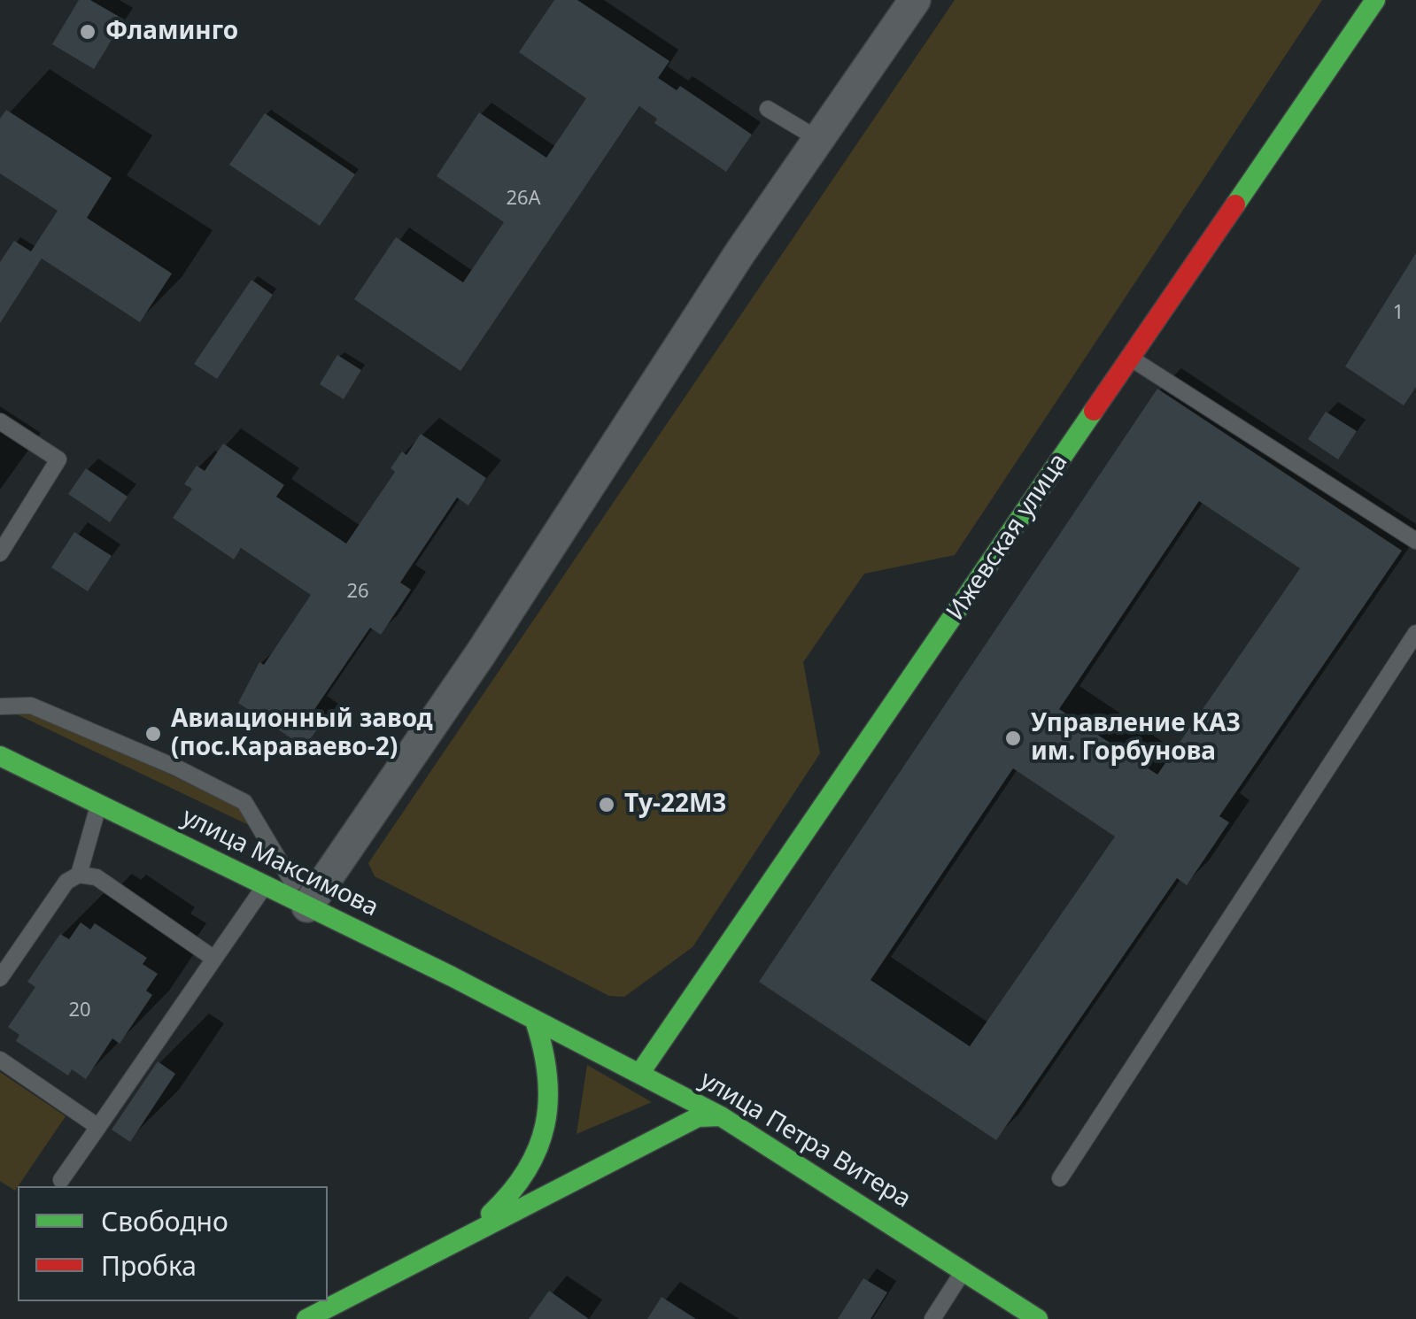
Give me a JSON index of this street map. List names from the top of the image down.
{
  "streets": {
    "main road": ["Ижевская улица", "улица Максимова", "улица Петра Витера"]
  },
  "crossings": [
    ["Ижевская улица", "улица Петра Витера"],
    ["улица Максимова", "улица Петра Витера"]
  ],
  "places": [
    "Фламинго",
    "Авиационный завод (пос.Караваево-2)",
    "Управление КАЗ им. Горбунова",
    "Ту-22М3"
  ],
  "house_numbers": [
    "26А",
    "1",
    "26",
    "20"
  ],
  "legend": ["Свободно", "Пробка"]
}
